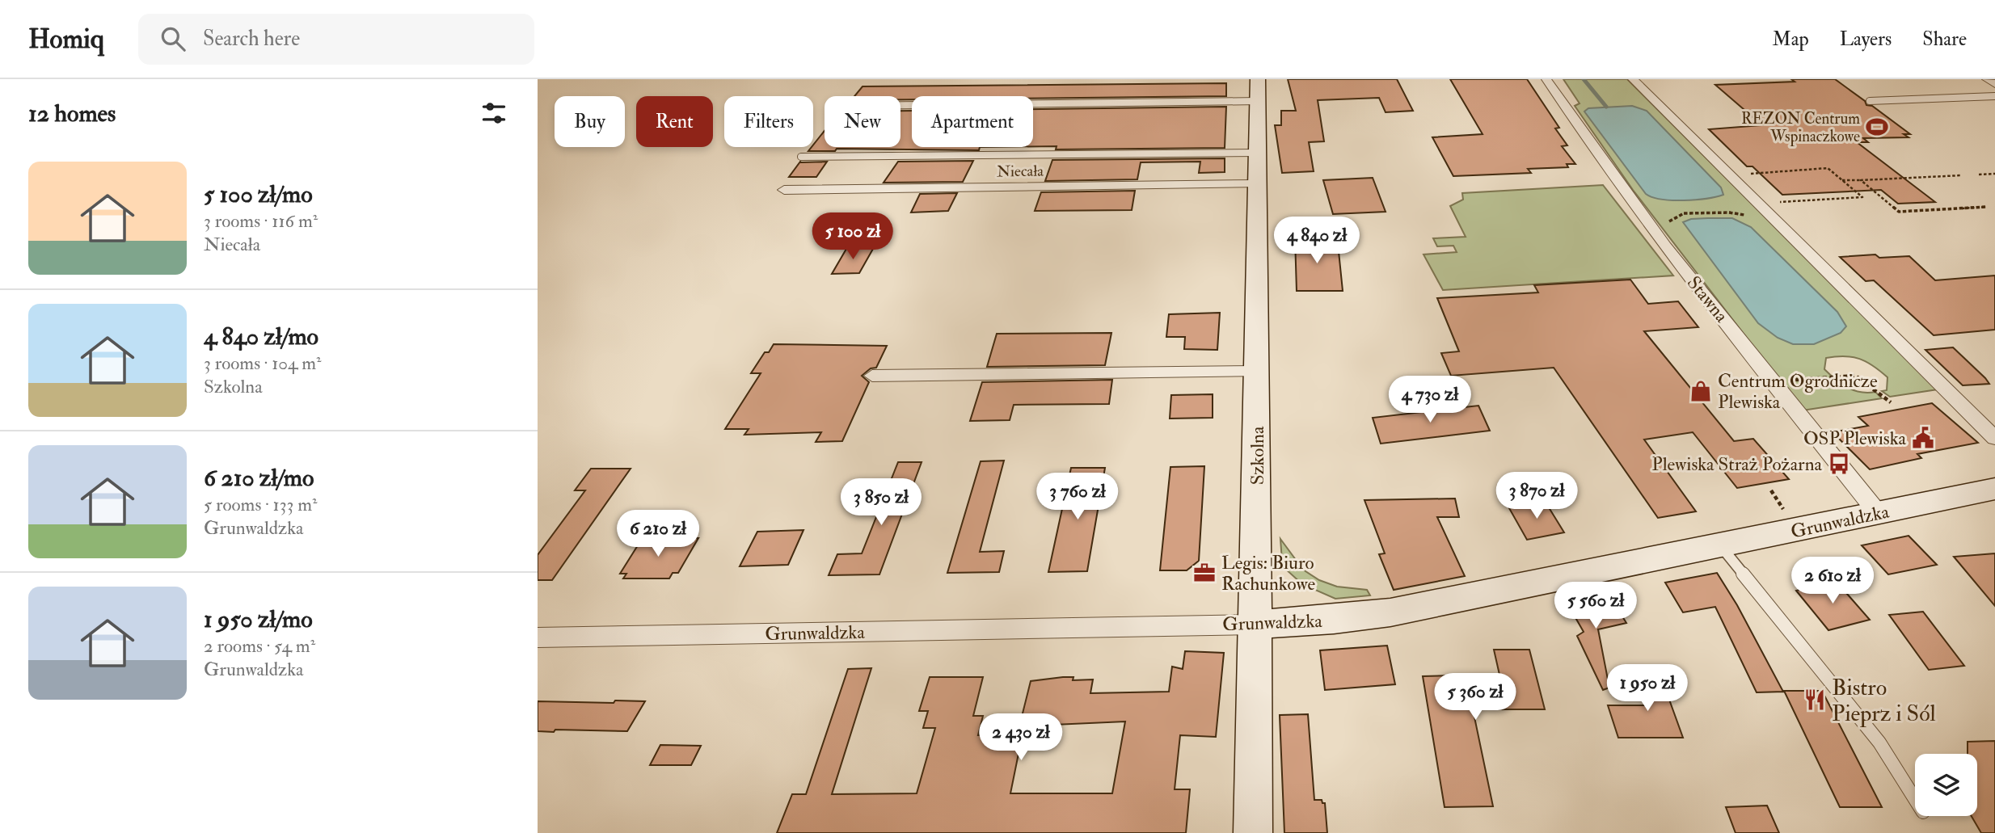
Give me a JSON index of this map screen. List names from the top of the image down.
{
  "streets": {
    "street": [
      "Niecała",
      "Stawna",
      "Szkolna",
      "Grunwaldzka"
    ]
  },
  "crossings": [
    ["Niecała", "Szkolna"],
    ["Stawna", "Grunwaldzka"],
    ["Szkolna", "Grunwaldzka"]
  ],
  "places": {
    "sports": ["REZON Centrum Wspinaczkowe"],
    "shop": ["Centrum Ogrodnicze Plewiska"],
    "public building": ["OSP Plewiska"],
    "bus stop": ["Plewiska Straż Pożarna"],
    "office": ["Legis: Biuro Rachunkowe"],
    "restaurant": ["Bistro Pieprz i Sól"]
  },
  "page": {
    "header": "Homiq",
    "search": "Search here",
    "nav": ["Map", "Layers", "Share"],
    "heading": "12 homes",
    "chip": [
      "Buy",
      "Rent",
      "Filters",
      "New",
      "Apartment"
    ],
    "list": [
      {
        "name": "5 100 zł/mo",
        "note": "3 rooms · 116 m² · Niecała"
      },
      {
        "name": "4 840 zł/mo",
        "note": "3 rooms · 104 m² · Szkolna"
      },
      {
        "name": "6 210 zł/mo",
        "note": "5 rooms · 133 m² · Grunwaldzka"
      },
      {
        "name": "1 950 zł/mo",
        "note": "2 rooms · 54 m² · Grunwaldzka"
      }
    ],
    "price": [
      "5 100 zł",
      "4 840 zł",
      "4 730 zł",
      "3 870 zł",
      "3 760 zł",
      "3 850 zł",
      "6 210 zł",
      "2 610 zł",
      "5 560 zł",
      "1 950 zł",
      "5 360 zł",
      "2 430 zł"
    ]
  }
}
